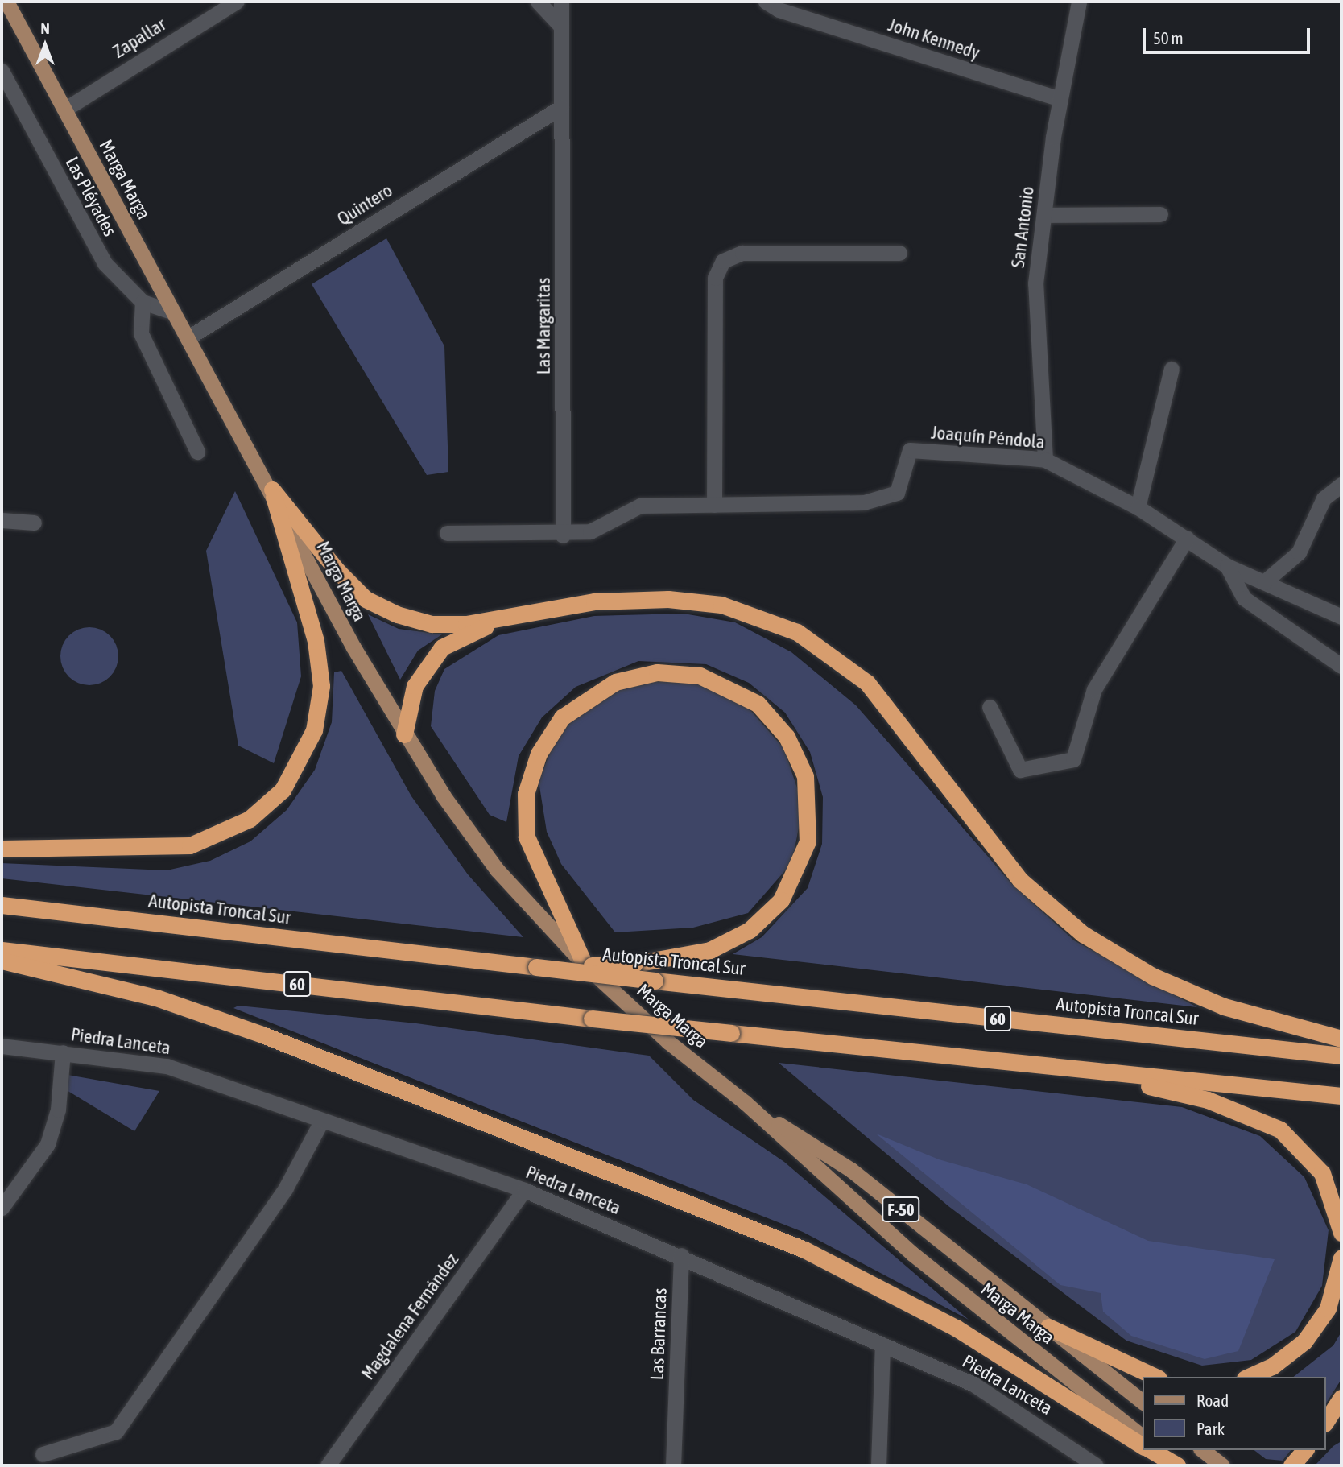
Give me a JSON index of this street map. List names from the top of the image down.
{
  "streets": {
    "highway": ["Autopista Troncal Sur", "60"],
    "main road": ["Marga Marga", "F-50"],
    "street": [
      "Zapallar",
      "John Kennedy",
      "Las Pléyades",
      "Quintero",
      "San Antonio",
      "Las Margaritas",
      "Joaquín Péndola",
      "Piedra Lanceta",
      "Magdalena Fernández",
      "Las Barrancas"
    ]
  },
  "crossings": [
    ["Zapallar", "Marga Marga"],
    ["John Kennedy", "San Antonio"],
    ["Marga Marga", "Las Pléyades"],
    ["Marga Marga", "Quintero"],
    ["Quintero", "Las Margaritas"],
    ["San Antonio", "Joaquín Péndola"],
    ["Las Margaritas", "Joaquín Péndola"],
    ["Piedra Lanceta", "Magdalena Fernández"],
    ["Piedra Lanceta", "Las Barrancas"]
  ],
  "legend": ["Road", "Park"],
  "scale_bar": "50 m",
  "north": "top"
}
